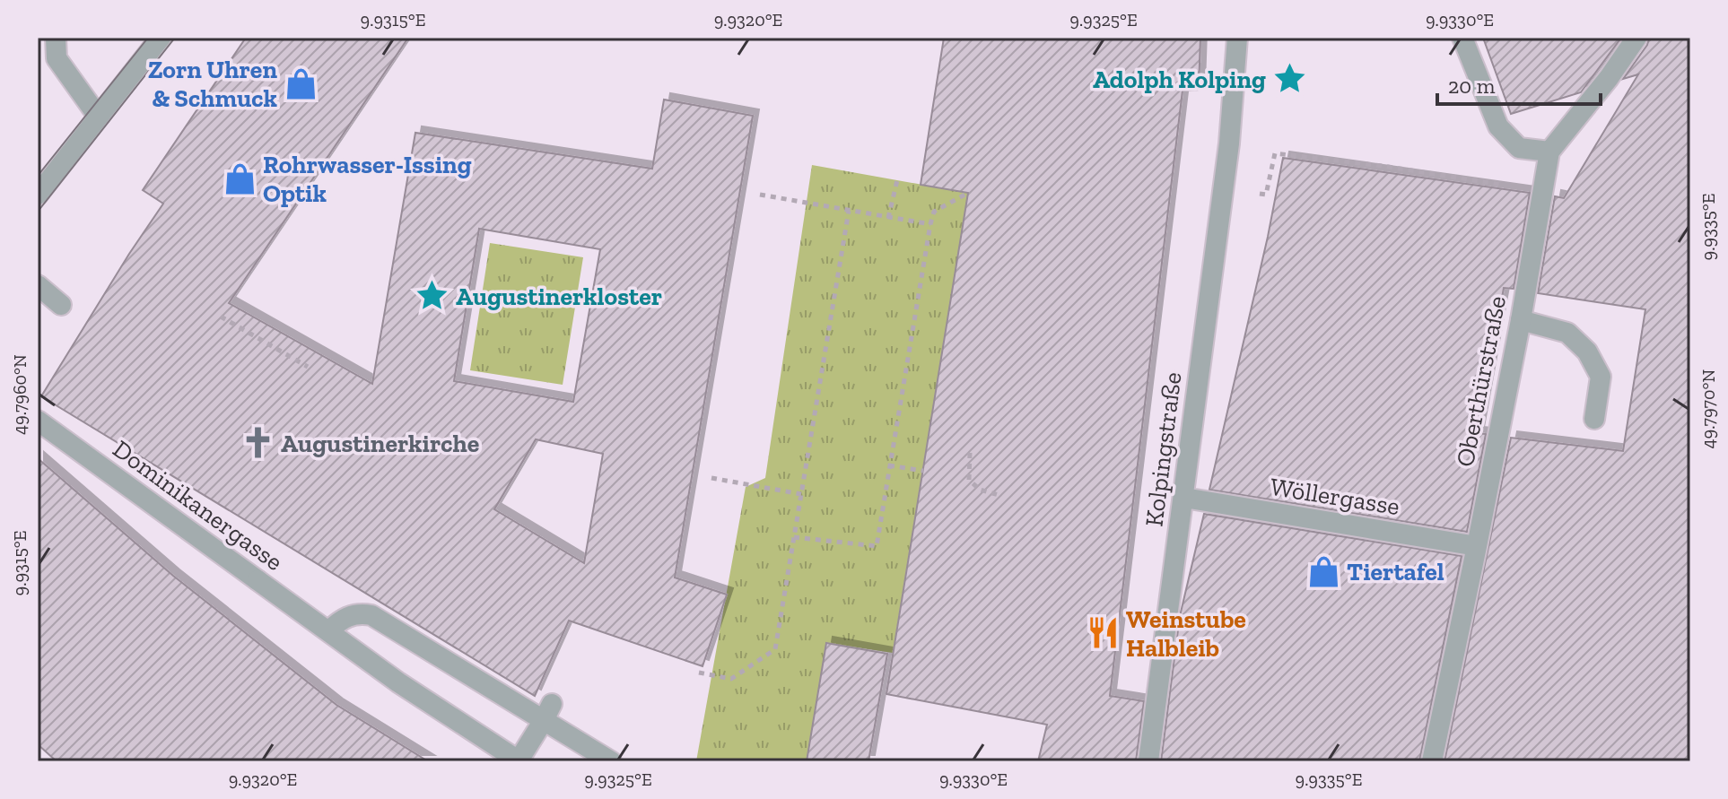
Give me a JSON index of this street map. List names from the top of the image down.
{
  "streets": {
    "street": [
      "Oberthürstraße",
      "Kolpingstraße",
      "Wöllergasse",
      "Dominikanergasse"
    ]
  },
  "crossings": [
    ["Oberthürstraße", "Wöllergasse"],
    ["Kolpingstraße", "Wöllergasse"]
  ],
  "places": {
    "place": ["Adolph Kolping", "Augustinerkloster"],
    "shop": ["Zorn Uhren & Schmuck", "Rohrwasser-Issing Optik", "Tiertafel"],
    "church": ["Augustinerkirche"],
    "restaurant": ["Weinstube Halbleib"]
  },
  "scale_bar": "20 m",
  "coordinates": [
    "9.9315°E",
    "9.9320°E",
    "9.9325°E",
    "9.9330°E",
    "9.9335°E",
    "49.7960°N",
    "49.7970°N"
  ]
}
